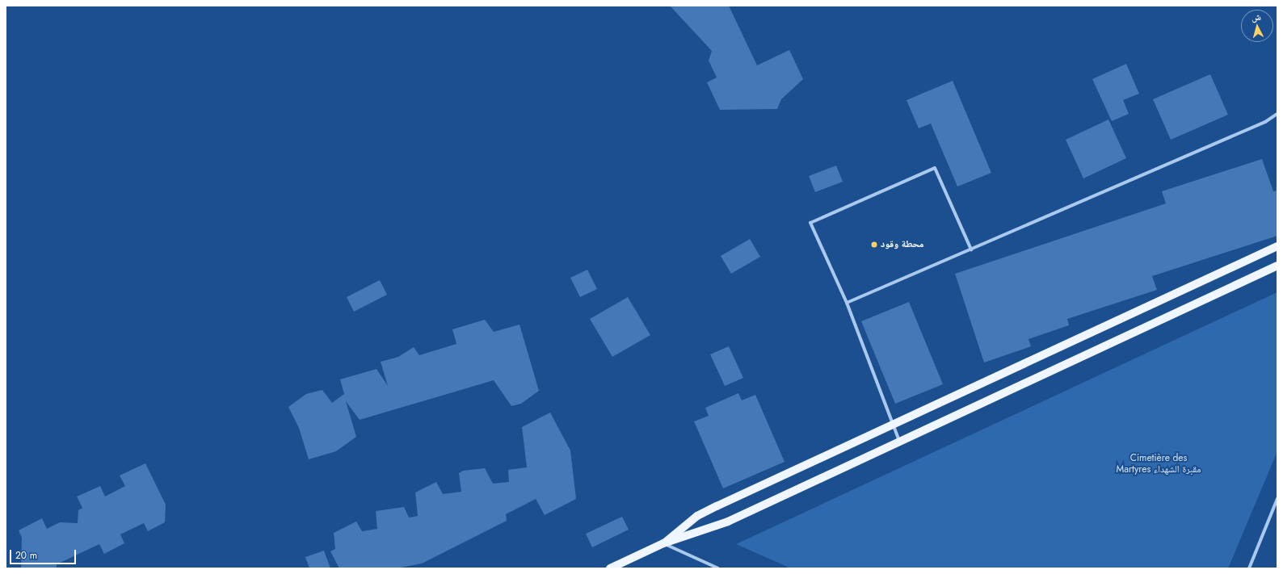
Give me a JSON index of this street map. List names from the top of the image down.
{
  "parks": ["Cimetière des Martyres مقبرة الشهداء"],
  "places": ["محطة وقود"],
  "scale_bar": "20 m",
  "north": "top"
}
